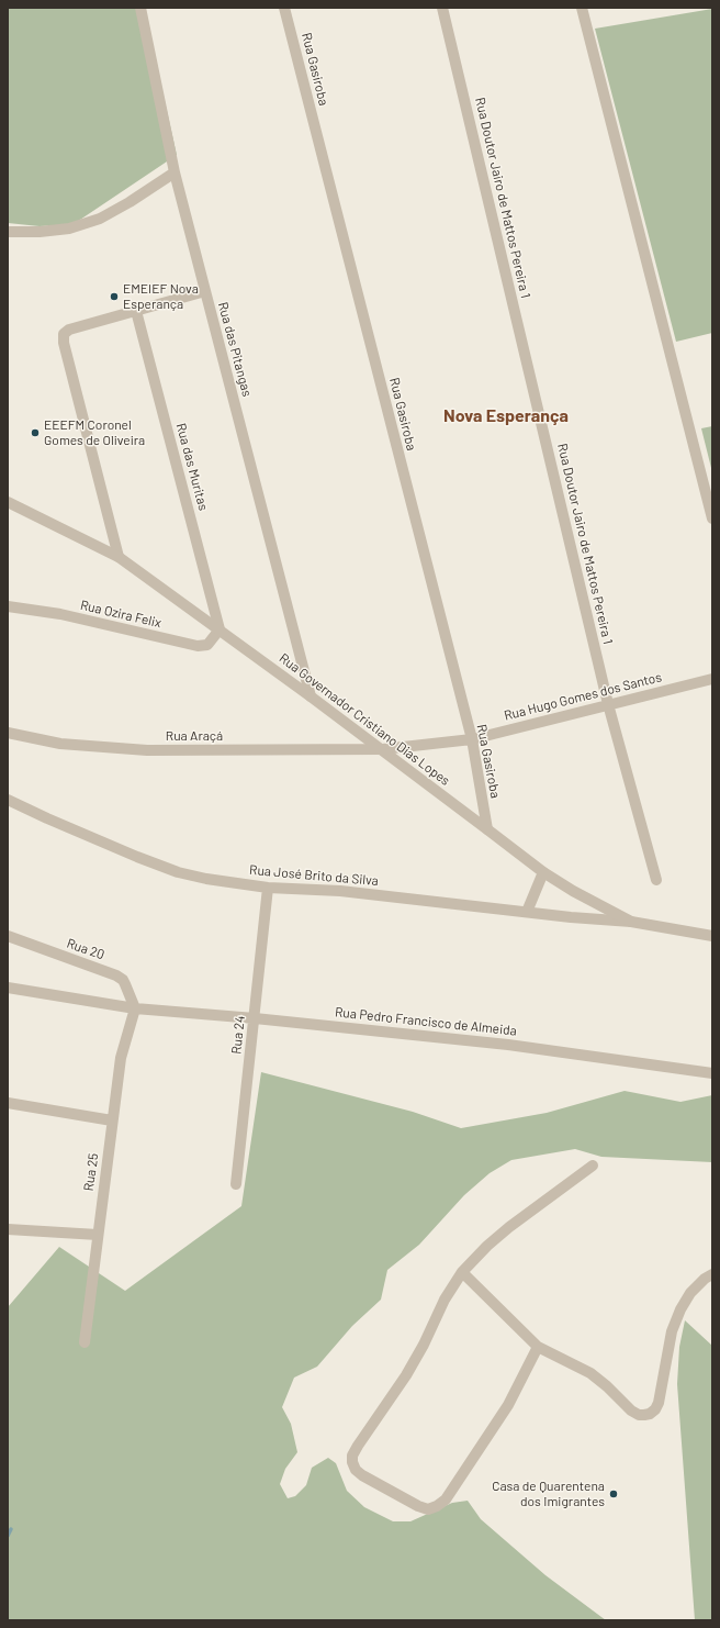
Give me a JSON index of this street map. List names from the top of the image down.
{
  "streets": {
    "street": [
      "Rua Gasiroba",
      "Rua Doutor Jairo de Mattos Pereira 1",
      "Rua das Pitangas",
      "Rua das Muritas",
      "Rua Ozira Felix",
      "Rua Hugo Gomes dos Santos",
      "Rua Governador Cristiano Dias Lopes",
      "Rua Araçá",
      "Rua José Brito da Silva",
      "Rua 20",
      "Rua Pedro Francisco de Almeida",
      "Rua 24",
      "Rua 25"
    ]
  },
  "crossings": [
    ["Rua Gasiroba", "Rua Hugo Gomes dos Santos"],
    ["Rua Gasiroba", "Rua Governador Cristiano Dias Lopes"],
    ["Rua Doutor Jairo de Mattos Pereira 1", "Rua Hugo Gomes dos Santos"],
    ["Rua das Pitangas", "Rua Governador Cristiano Dias Lopes"],
    ["Rua das Muritas", "Rua Ozira Felix"],
    ["Rua das Muritas", "Rua Governador Cristiano Dias Lopes"],
    ["Rua Ozira Felix", "Rua Governador Cristiano Dias Lopes"],
    ["Rua Hugo Gomes dos Santos", "Rua Governador Cristiano Dias Lopes"],
    ["Rua Hugo Gomes dos Santos", "Rua Araçá"],
    ["Rua Governador Cristiano Dias Lopes", "Rua Araçá"],
    ["Rua Governador Cristiano Dias Lopes", "Rua José Brito da Silva"],
    ["Rua José Brito da Silva", "Rua 24"],
    ["Rua 20", "Rua Pedro Francisco de Almeida"],
    ["Rua 20", "Rua 25"],
    ["Rua Pedro Francisco de Almeida", "Rua 24"],
    ["Rua Pedro Francisco de Almeida", "Rua 25"]
  ],
  "districts": ["Nova Esperança"],
  "places": ["EMEIEF Nova Esperança", "EEEFM Coronel Gomes de Oliveira", "Casa de Quarentena dos Imigrantes"]
}
